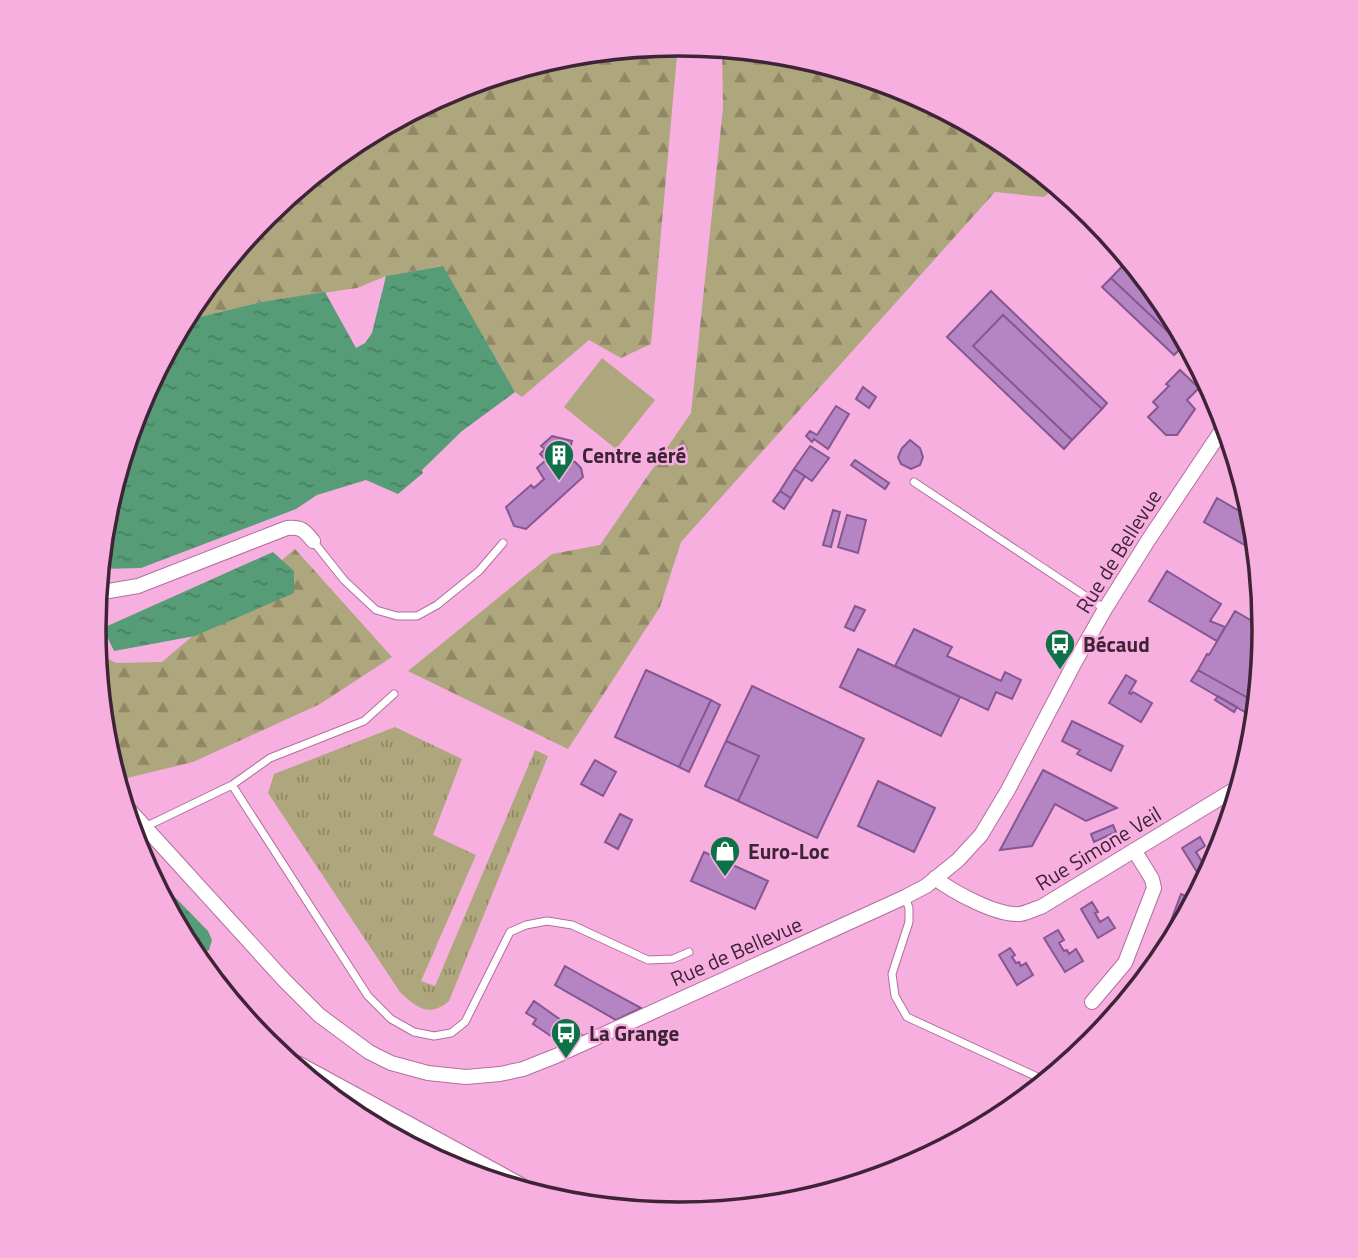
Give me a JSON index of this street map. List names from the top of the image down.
{
  "streets": {
    "street": ["Rue de Bellevue", "Rue Simone Veil"]
  },
  "crossings": [
    ["Rue de Bellevue", "Rue Simone Veil"]
  ],
  "places": {
    "building": ["Centre aéré"],
    "bus stop": ["Bécaud", "La Grange"],
    "shop": ["Euro-Loc"]
  }
}
